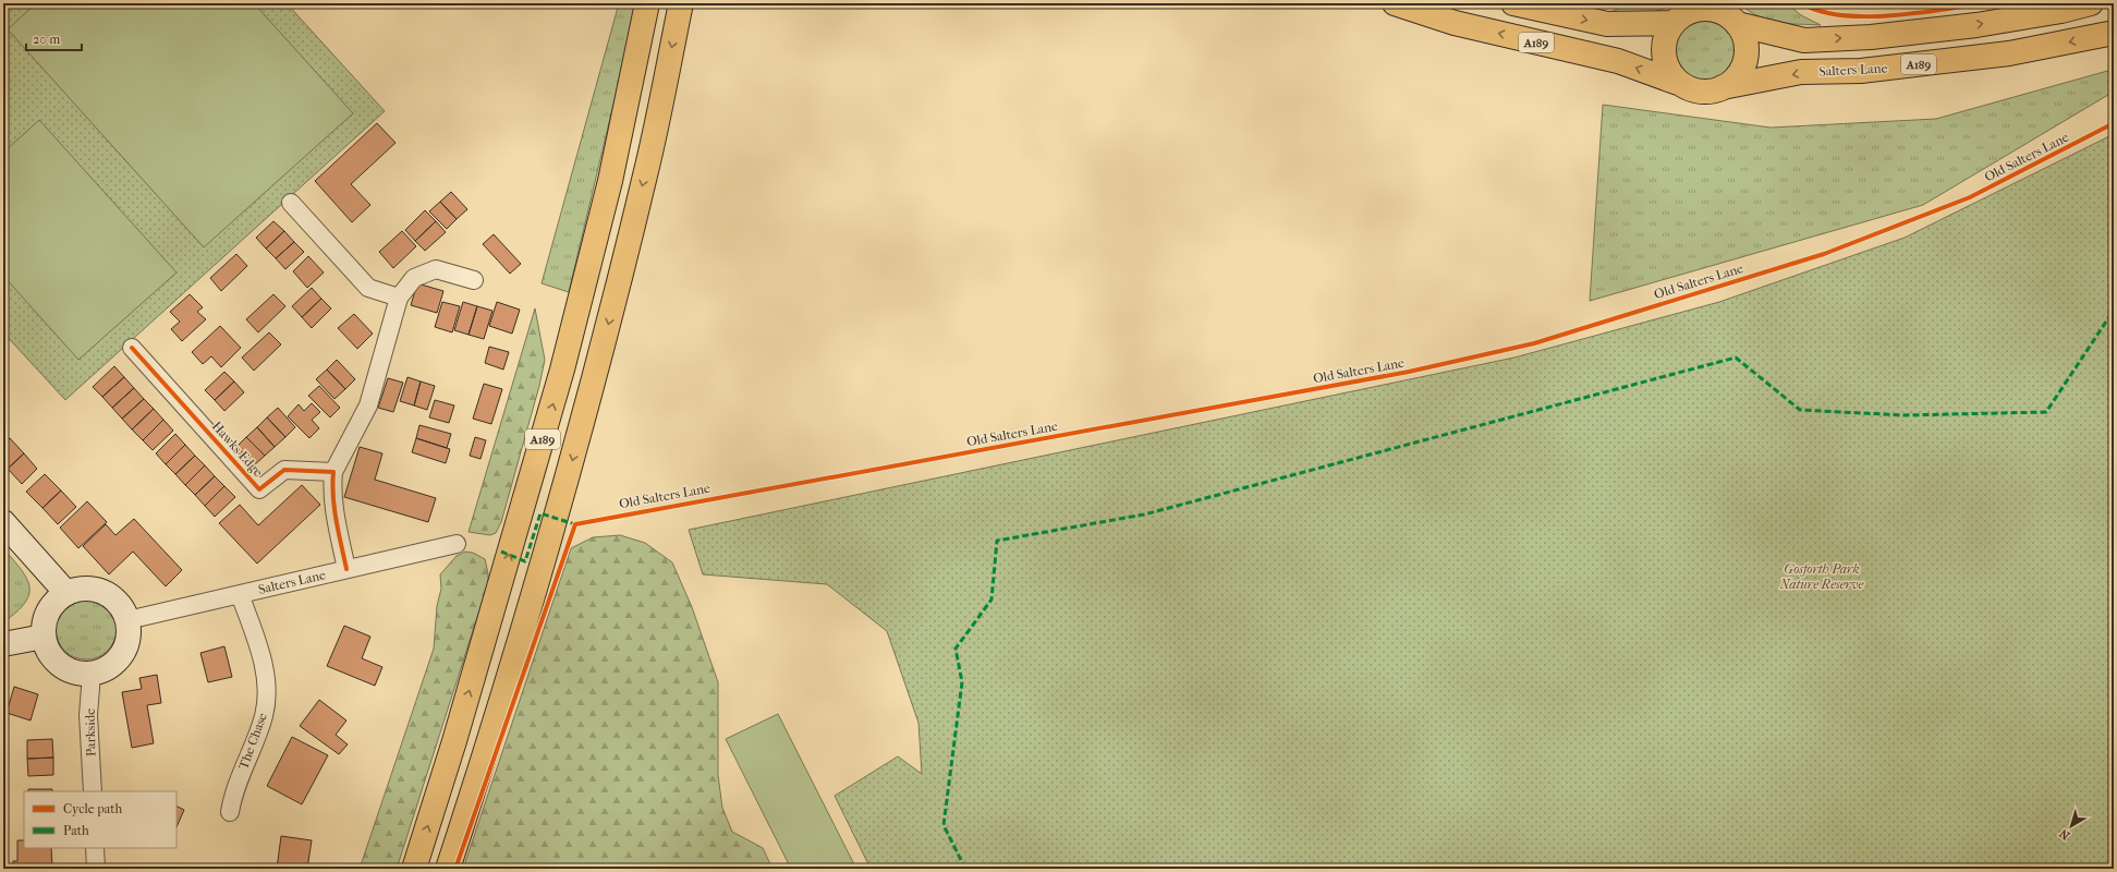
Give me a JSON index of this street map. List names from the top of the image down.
{
  "streets": {
    "main road": ["A189", "Salters Lane"],
    "street": ["Hawks Edge", "Parkside", "The Chase"],
    "cycle path": ["Old Salters Lane"]
  },
  "crossings": [
    ["A189", "Salters Lane"],
    ["Salters Lane", "Parkside"],
    ["Salters Lane", "The Chase"]
  ],
  "parks": ["Gosforth Park Nature Reserve"],
  "legend": ["Cycle path", "Path"],
  "scale_bar": "20 m",
  "north": "bottom left"
}
